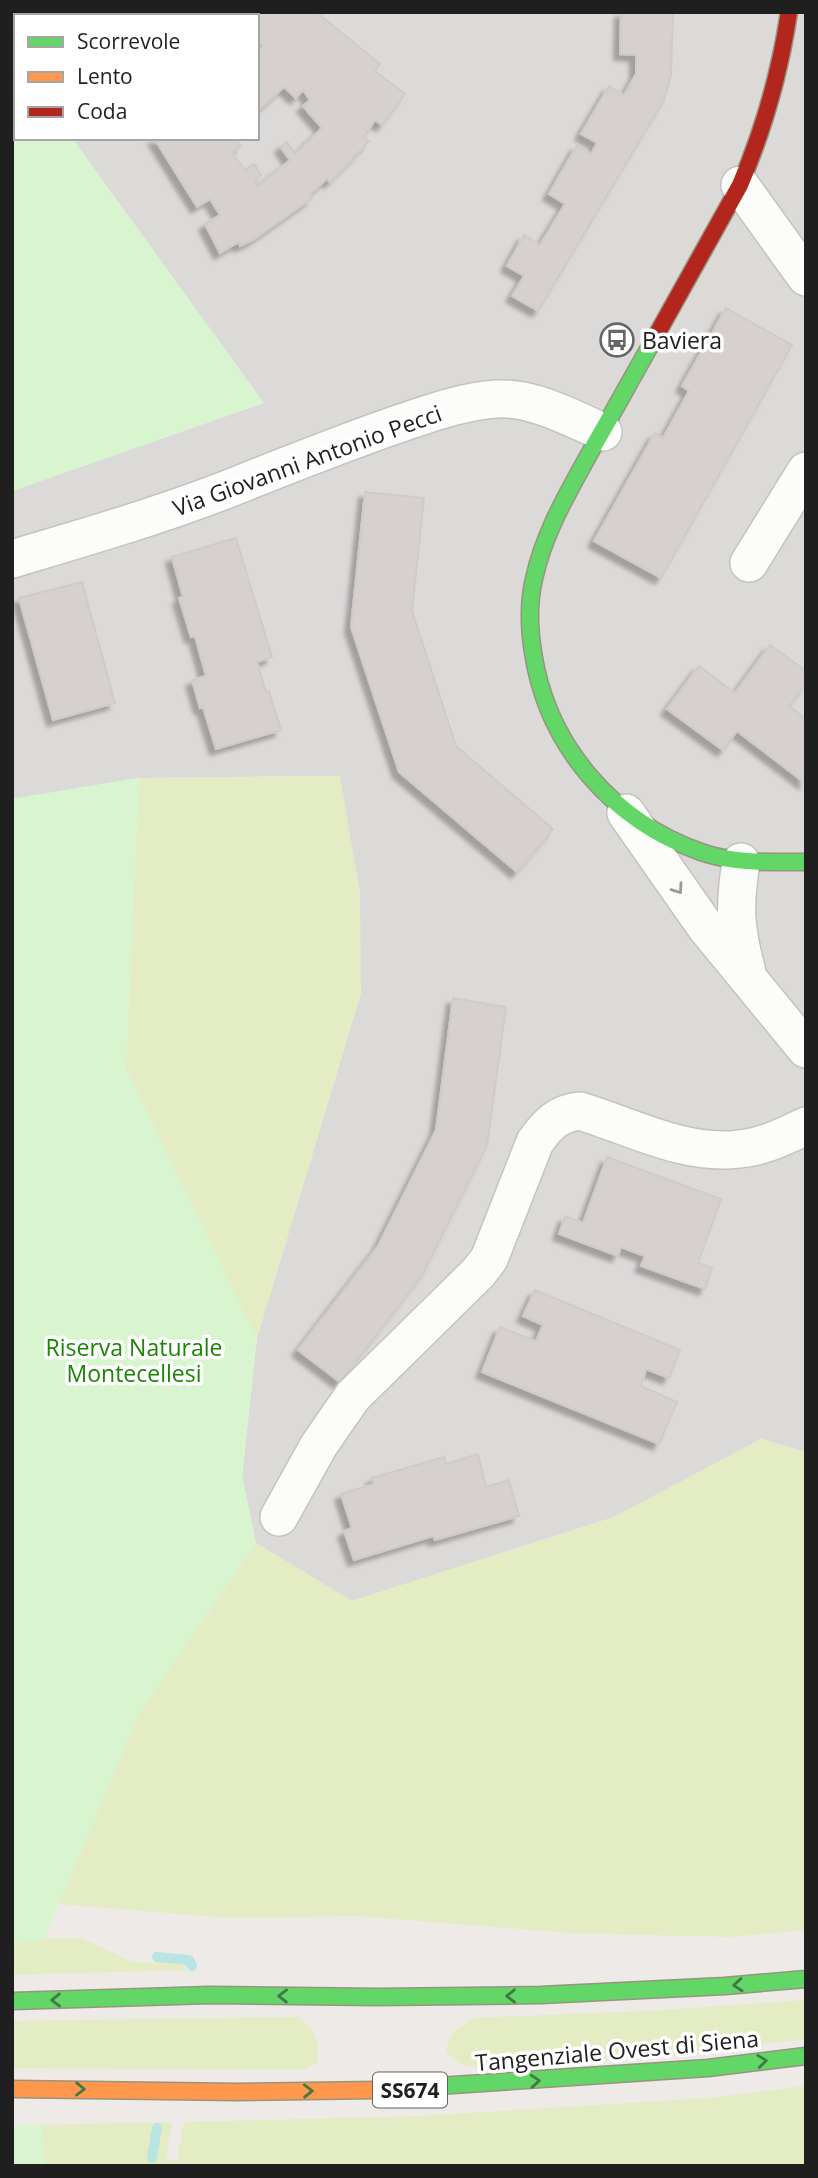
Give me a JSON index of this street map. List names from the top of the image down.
{
  "streets": {
    "main road": ["Tangenziale Ovest di Siena", "SS674"],
    "street": ["Via Giovanni Antonio Pecci"]
  },
  "parks": ["Riserva Naturale Montecellesi"],
  "places": {
    "bus stop": ["Baviera"]
  },
  "legend": ["Scorrevole", "Lento", "Coda"]
}
